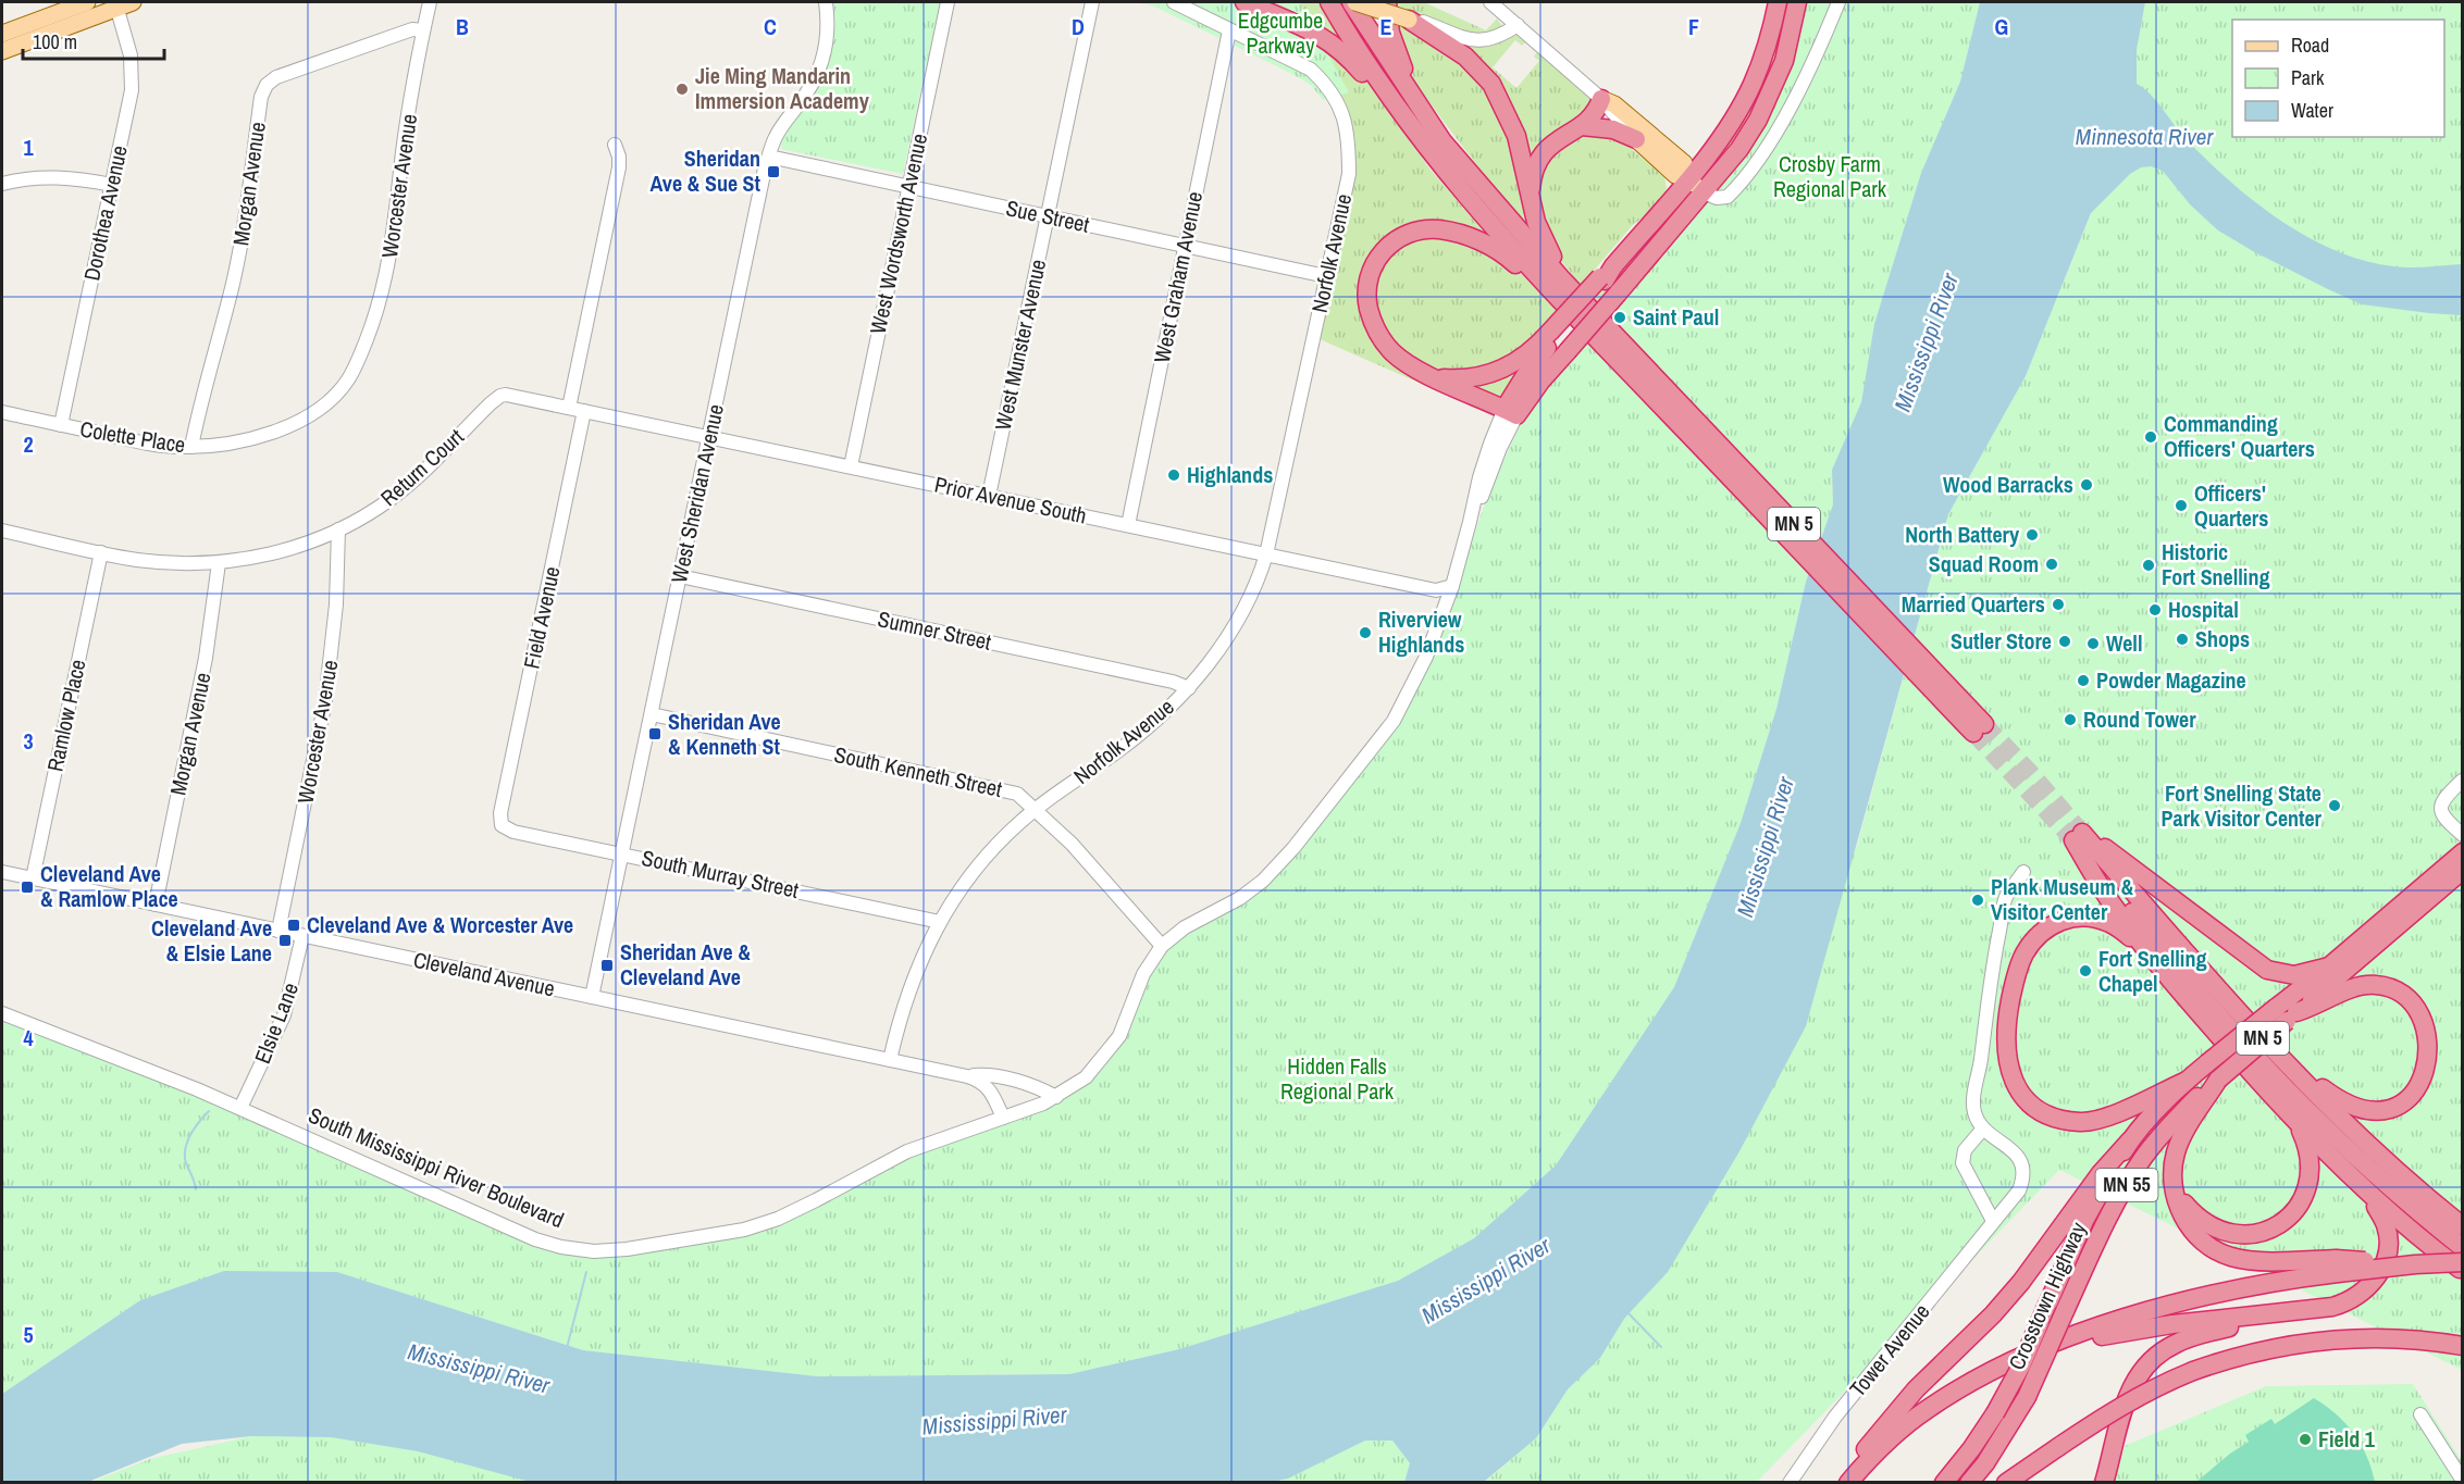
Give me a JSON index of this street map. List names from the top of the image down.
{
  "streets": {
    "highway": [
      "MN 5",
      "South Mississippi River Boulevard",
      "MN 55",
      "Crosstown Highway"
    ],
    "street": [
      "Morgan Avenue",
      "Worcester Avenue",
      "Dorothea Avenue",
      "Sue Street",
      "West Wordsworth Avenue",
      "Norfolk Avenue",
      "West Graham Avenue",
      "West Munster Avenue",
      "Colette Place",
      "Return Court",
      "West Sheridan Avenue",
      "Prior Avenue South",
      "Field Avenue",
      "Sumner Street",
      "Ramlow Place",
      "South Kenneth Street",
      "South Murray Street",
      "Cleveland Avenue",
      "Elsie Lane",
      "Tower Avenue"
    ]
  },
  "crossings": [
    ["Morgan Avenue", "Worcester Avenue"],
    ["Morgan Avenue", "Colette Place"],
    ["Morgan Avenue", "Return Court"],
    ["Morgan Avenue", "Cleveland Avenue"],
    ["Worcester Avenue", "Colette Place"],
    ["Worcester Avenue", "Return Court"],
    ["Worcester Avenue", "Cleveland Avenue"],
    ["Dorothea Avenue", "Colette Place"],
    ["Sue Street", "West Wordsworth Avenue"],
    ["Sue Street", "Norfolk Avenue"],
    ["Sue Street", "West Graham Avenue"],
    ["Sue Street", "West Munster Avenue"],
    ["Sue Street", "West Sheridan Avenue"],
    ["West Wordsworth Avenue", "Prior Avenue South"],
    ["Norfolk Avenue", "West Graham Avenue"],
    ["Norfolk Avenue", "Prior Avenue South"],
    ["Norfolk Avenue", "Sumner Street"],
    ["Norfolk Avenue", "South Kenneth Street"],
    ["Norfolk Avenue", "South Murray Street"],
    ["Norfolk Avenue", "Cleveland Avenue"],
    ["West Graham Avenue", "Prior Avenue South"],
    ["West Munster Avenue", "Prior Avenue South"],
    ["Return Court", "Prior Avenue South"],
    ["Return Court", "Ramlow Place"],
    ["West Sheridan Avenue", "Prior Avenue South"],
    ["West Sheridan Avenue", "Sumner Street"],
    ["West Sheridan Avenue", "South Kenneth Street"],
    ["West Sheridan Avenue", "South Murray Street"],
    ["West Sheridan Avenue", "Cleveland Avenue"],
    ["Prior Avenue South", "Field Avenue"],
    ["Prior Avenue South", "South Mississippi River Boulevard"],
    ["Field Avenue", "South Murray Street"],
    ["Ramlow Place", "Cleveland Avenue"],
    ["South Kenneth Street", "South Mississippi River Boulevard"],
    ["Cleveland Avenue", "Elsie Lane"],
    ["Cleveland Avenue", "South Mississippi River Boulevard"],
    ["Elsie Lane", "South Mississippi River Boulevard"],
    ["MN 55", "Crosstown Highway"]
  ],
  "water": ["Minnesota River", "Mississippi River"],
  "parks": ["Edgcumbe Parkway", "Crosby Farm Regional Park", "Hidden Falls Regional Park"],
  "places": {
    "other": [
      "Jie Ming Mandarin Immersion Academy",
      "Saint Paul",
      "Commanding Officers' Quarters",
      "Highlands",
      "Wood Barracks",
      "Officers' Quarters",
      "North Battery",
      "Squad Room",
      "Historic Fort Snelling",
      "Married Quarters",
      "Hospital",
      "Riverview Highlands",
      "Shops",
      "Sutler Store",
      "Well",
      "Powder Magazine",
      "Round Tower",
      "Fort Snelling State Park Visitor Center",
      "Plank Museum & Visitor Center",
      "Fort Snelling Chapel",
      "Field 1"
    ],
    "transit": [
      "Sheridan Ave & Sue St",
      "Sheridan Ave & Kenneth St",
      "Cleveland Ave & Ramlow Place",
      "Cleveland Ave & Worcester Ave",
      "Cleveland Ave & Elsie Lane",
      "Sheridan Ave & Cleveland Ave"
    ]
  },
  "legend": ["Road", "Park", "Water"],
  "scale_bar": "100 m",
  "grid": {
    "columns": [
      "B",
      "C",
      "D",
      "E",
      "F",
      "G"
    ],
    "rows": [
      "1",
      "2",
      "3",
      "4",
      "5"
    ]
  }
}
